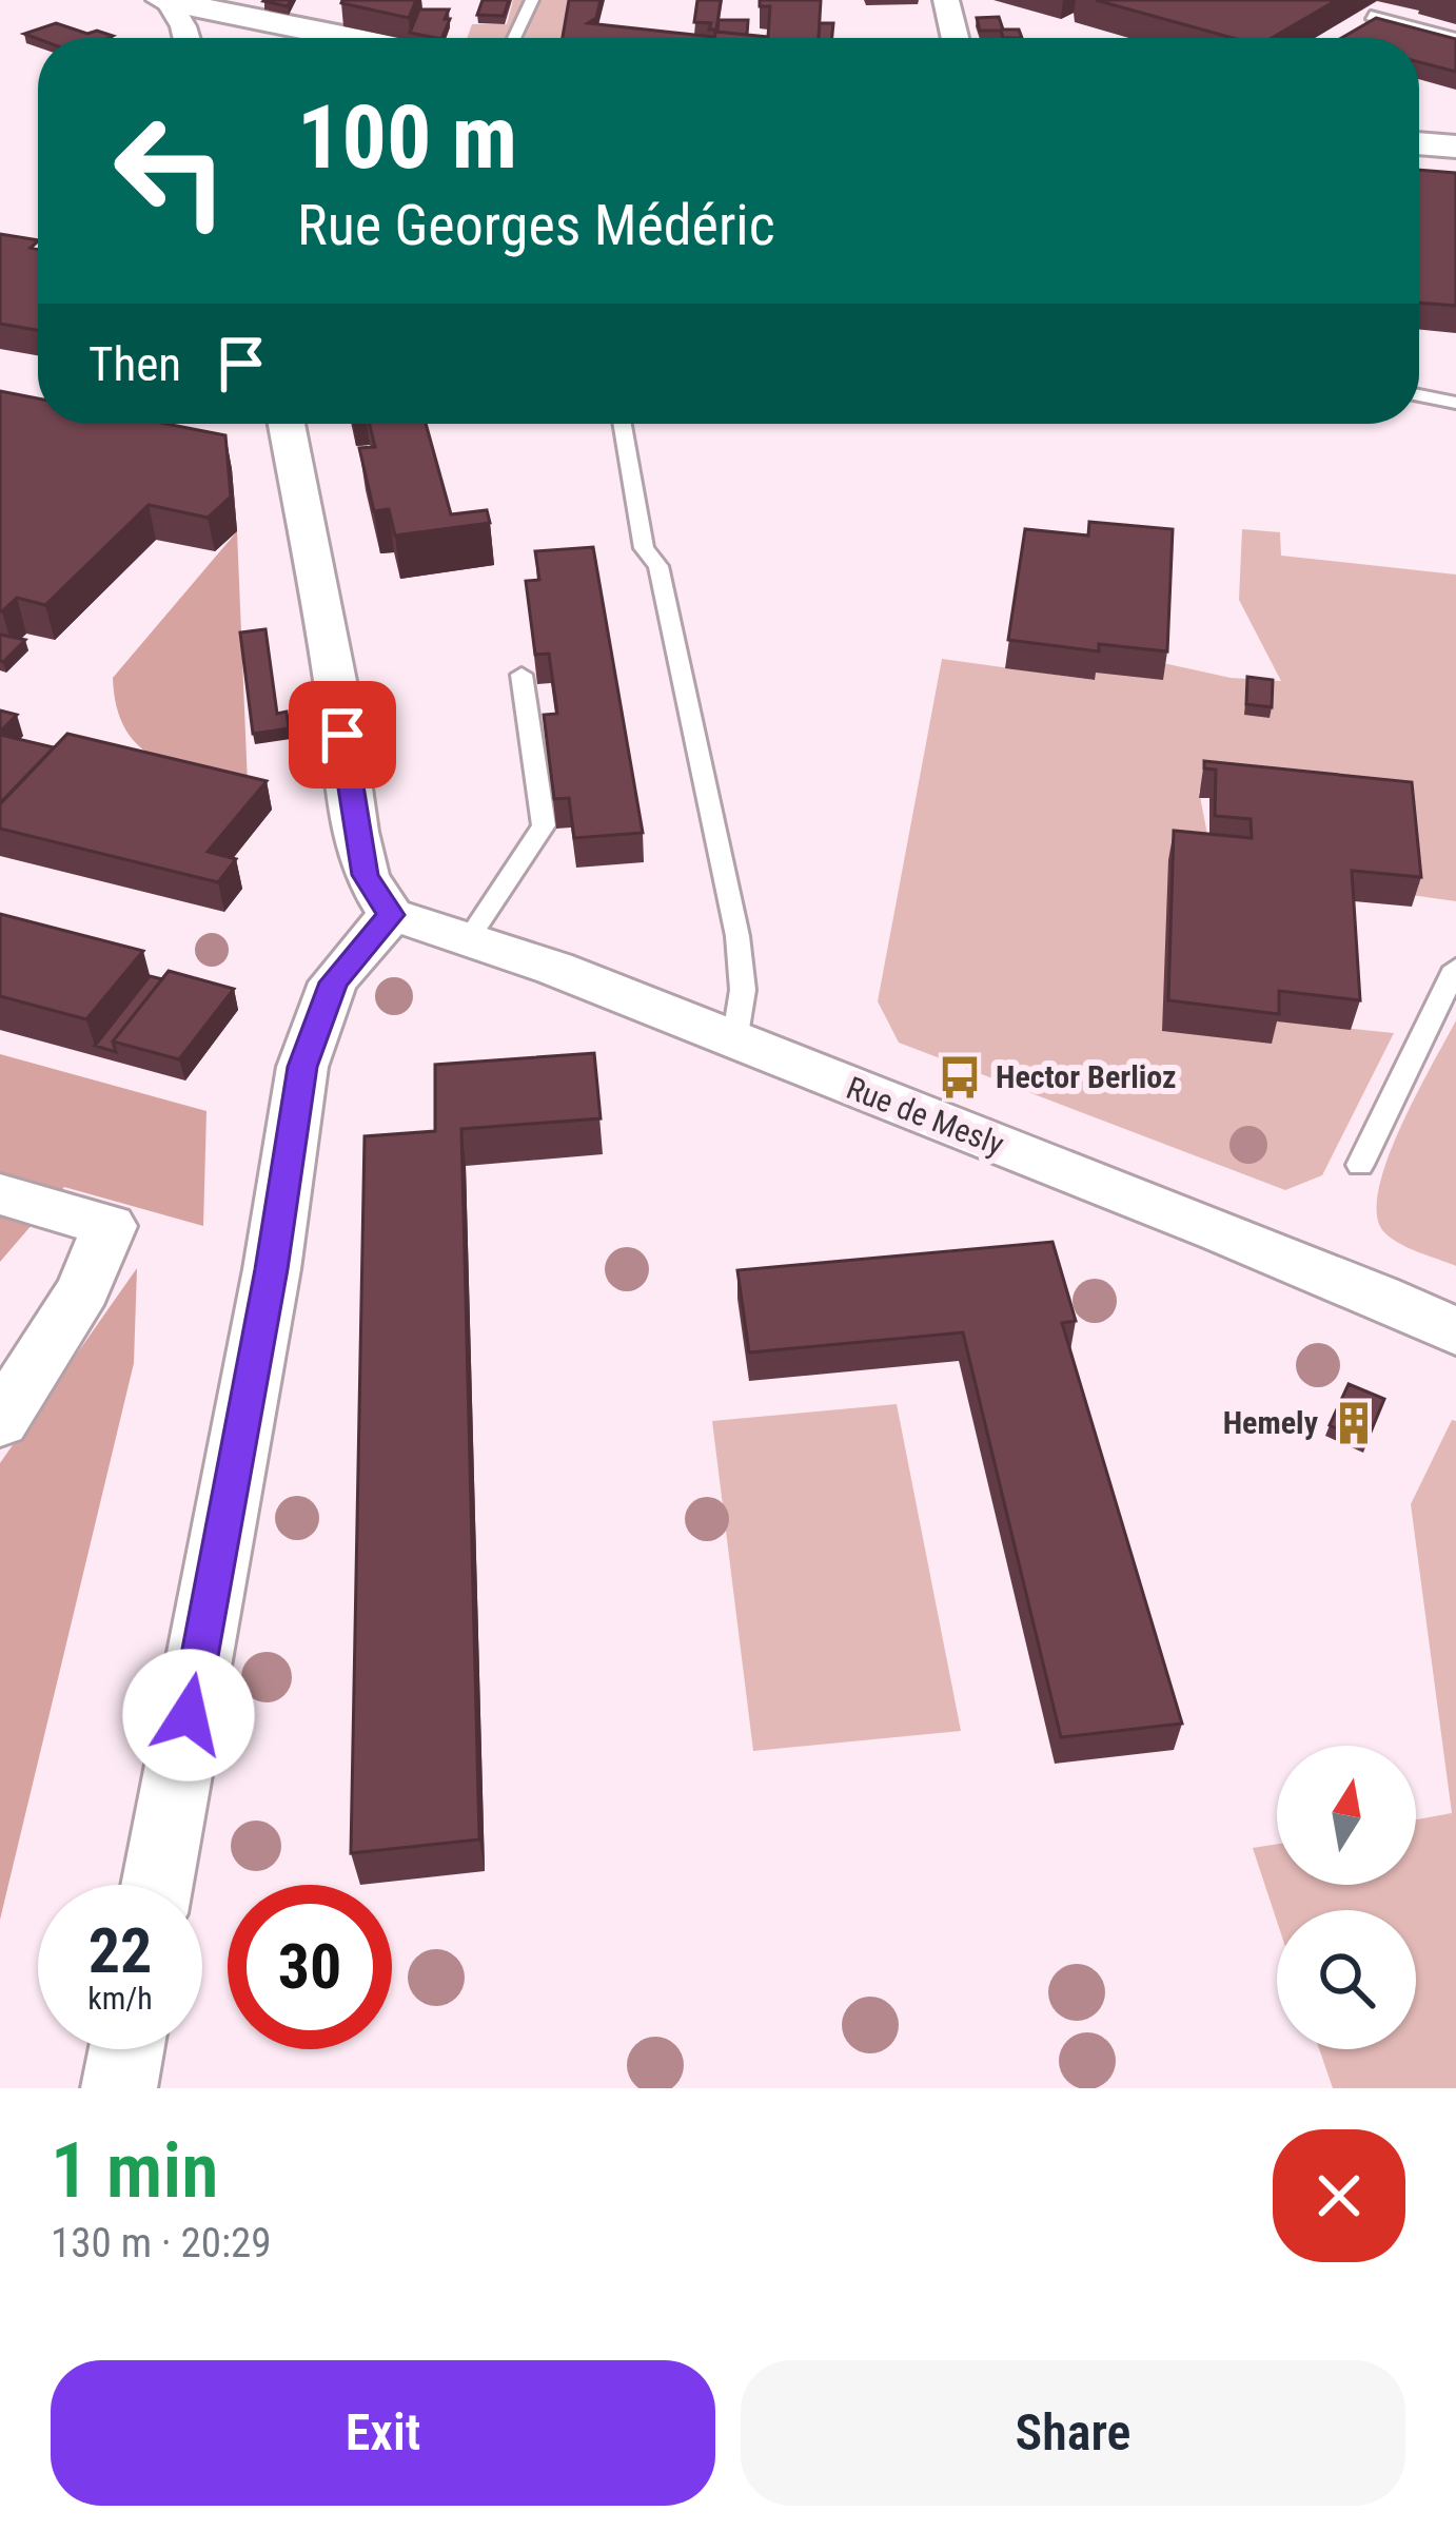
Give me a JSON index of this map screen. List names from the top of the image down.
{
  "streets": {
    "street": ["Rue de Mesly"]
  },
  "places": {
    "bus stop": ["Hector Berlioz"],
    "building": ["Hemely"]
  },
  "north": "top",
  "page": {
    "turn": ["100 m", "Rue Georges Médéric"],
    "then": "Then",
    "speed": "22 km/h",
    "limit": "30",
    "heading": ["1 min", "130 m · 20:29"],
    "buttons": ["Exit", "Share"]
  }
}
